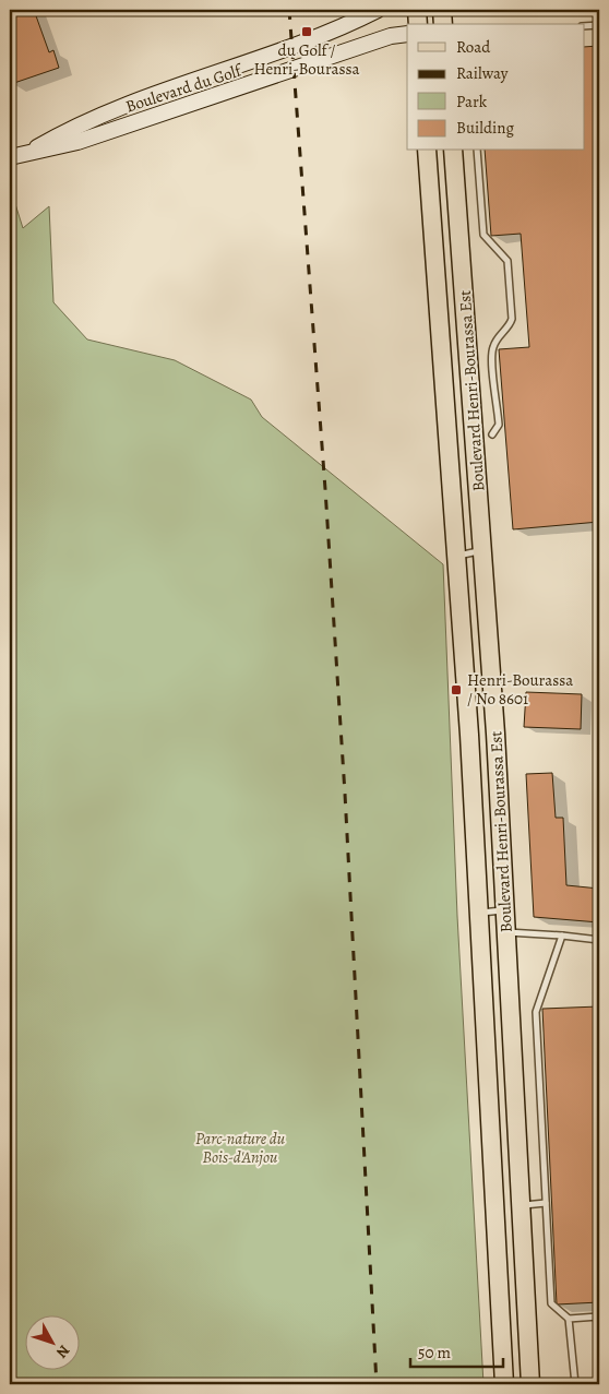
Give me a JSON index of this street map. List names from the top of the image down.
{
  "streets": {
    "main road": ["Boulevard Henri-Bourassa Est"],
    "street": ["Boulevard du Golf"]
  },
  "parks": ["Parc-nature du Bois-d'Anjou"],
  "places": {
    "transit": ["du Golf / Henri-Bourassa", "Henri-Bourassa / No 8601"]
  },
  "legend": [
    "Road",
    "Railway",
    "Park",
    "Building"
  ],
  "scale_bar": "50 m",
  "north": "bottom right"
}
